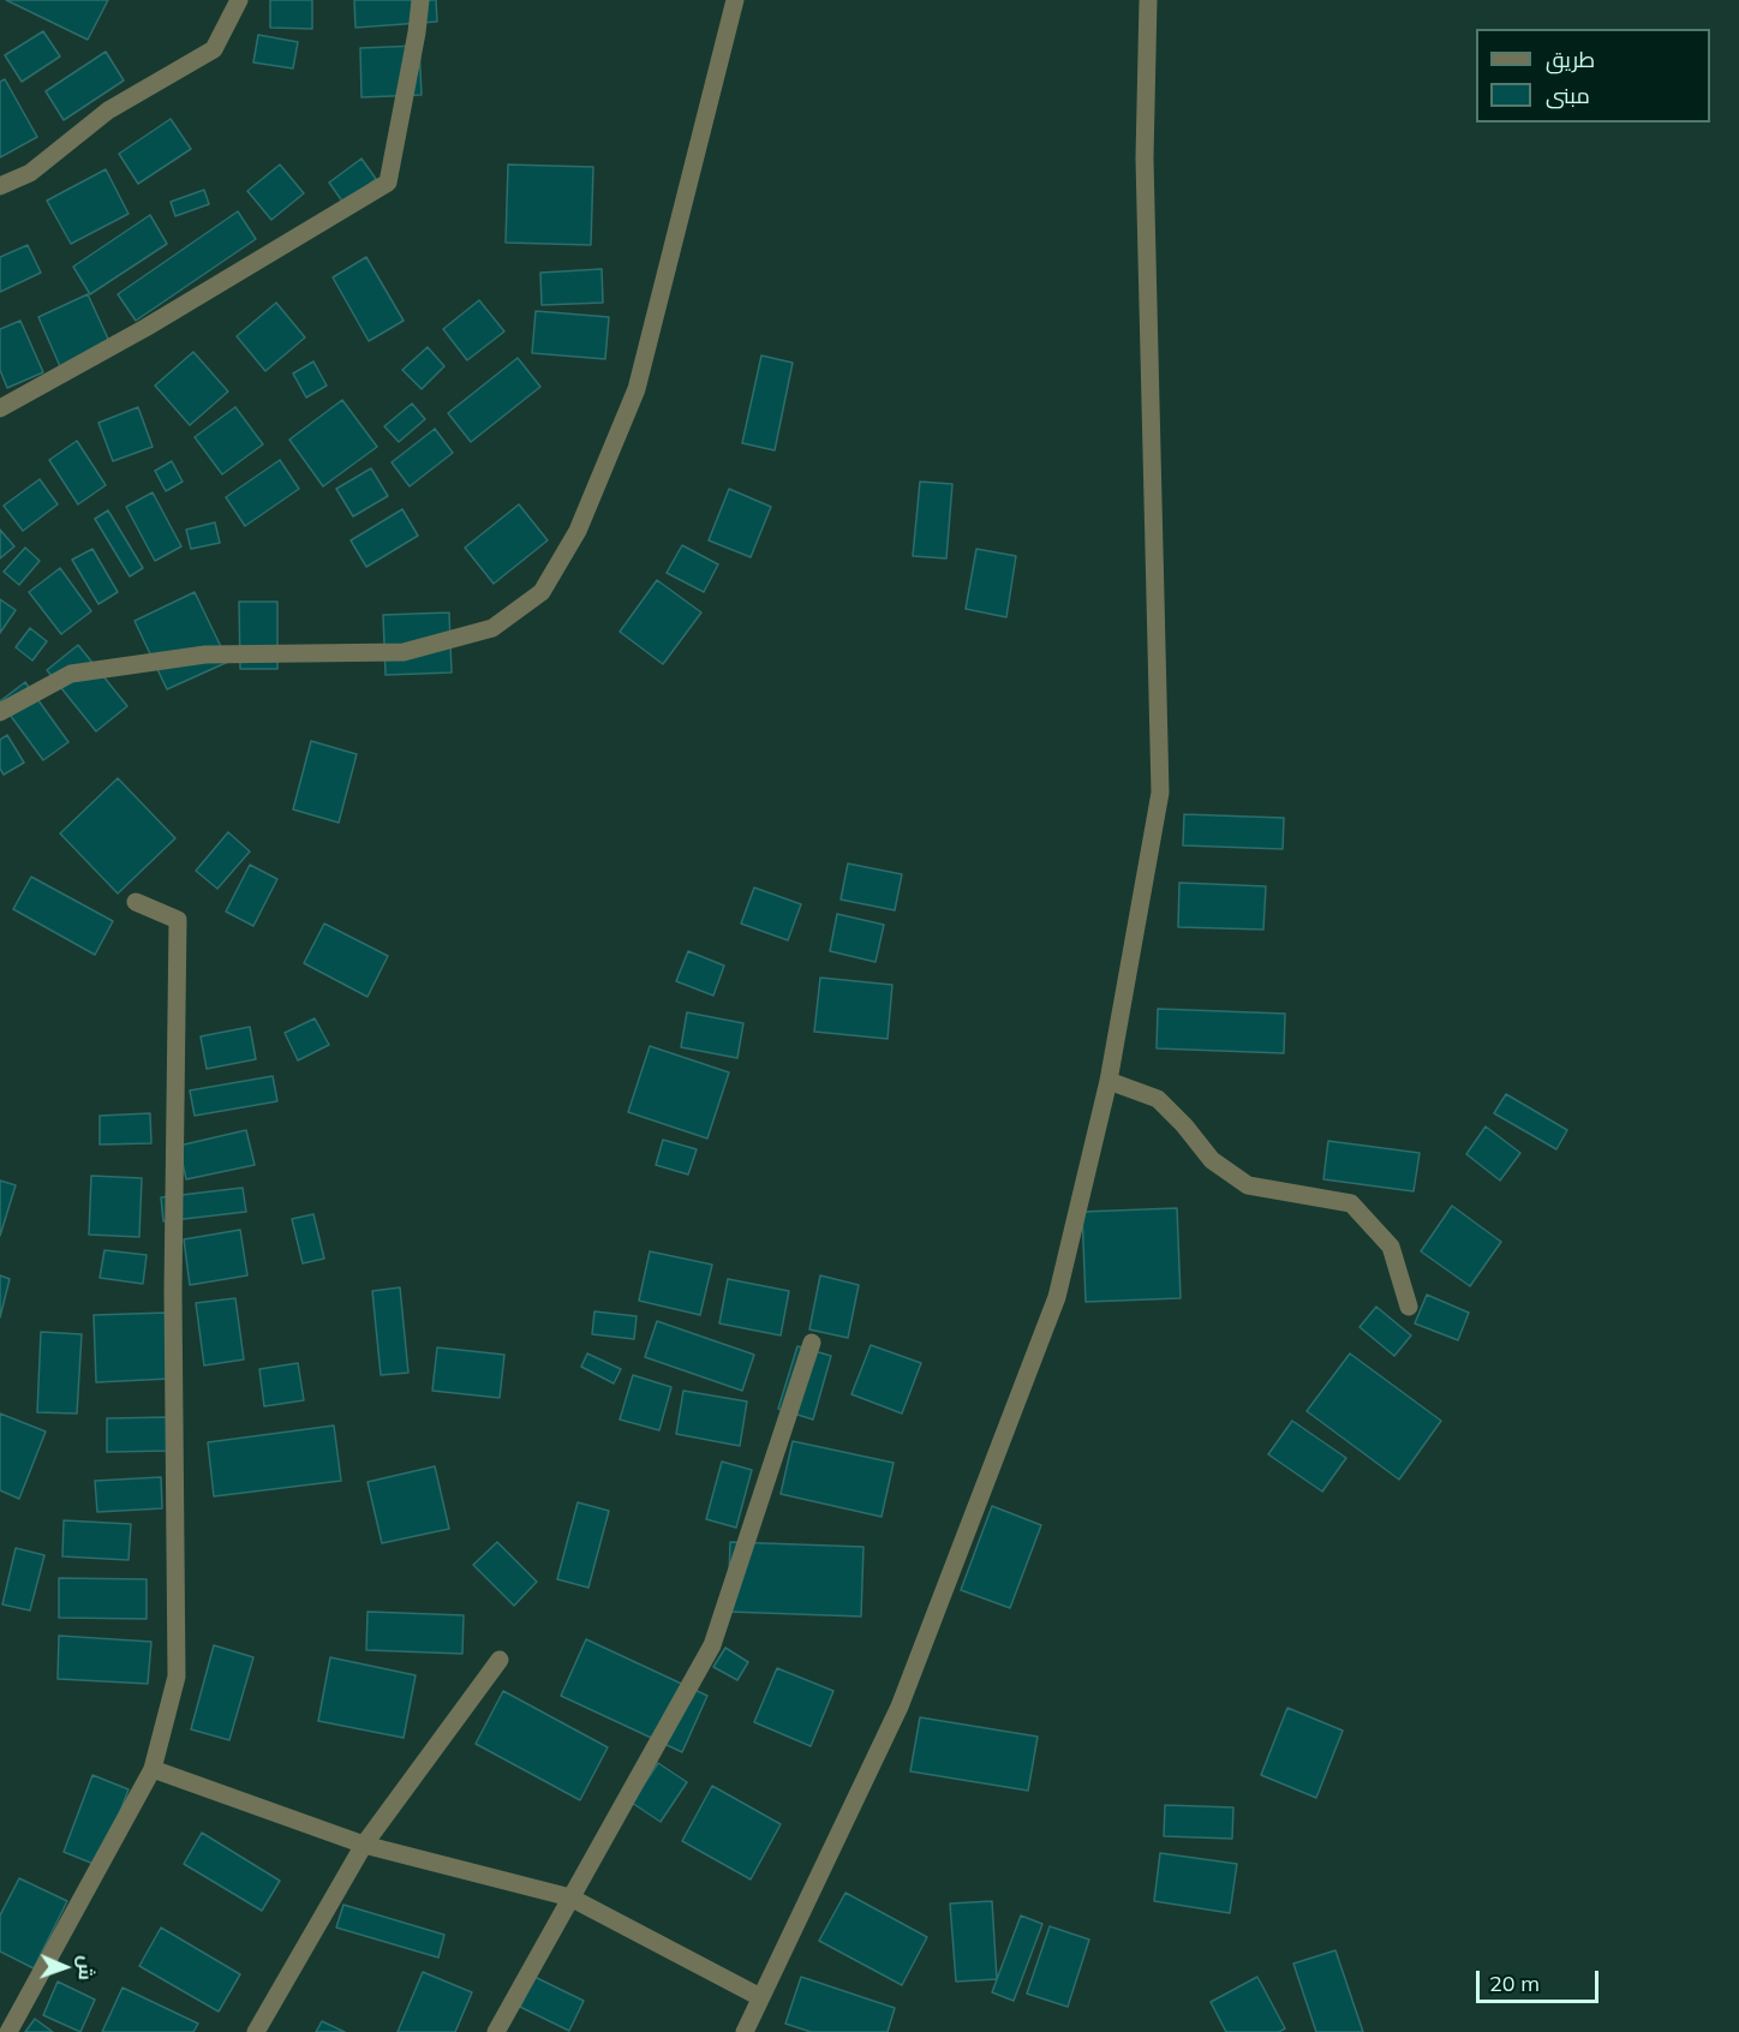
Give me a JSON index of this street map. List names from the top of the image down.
{
  "legend": ["طريق", "مبنى"],
  "scale_bar": "20 m",
  "north": "right"
}
